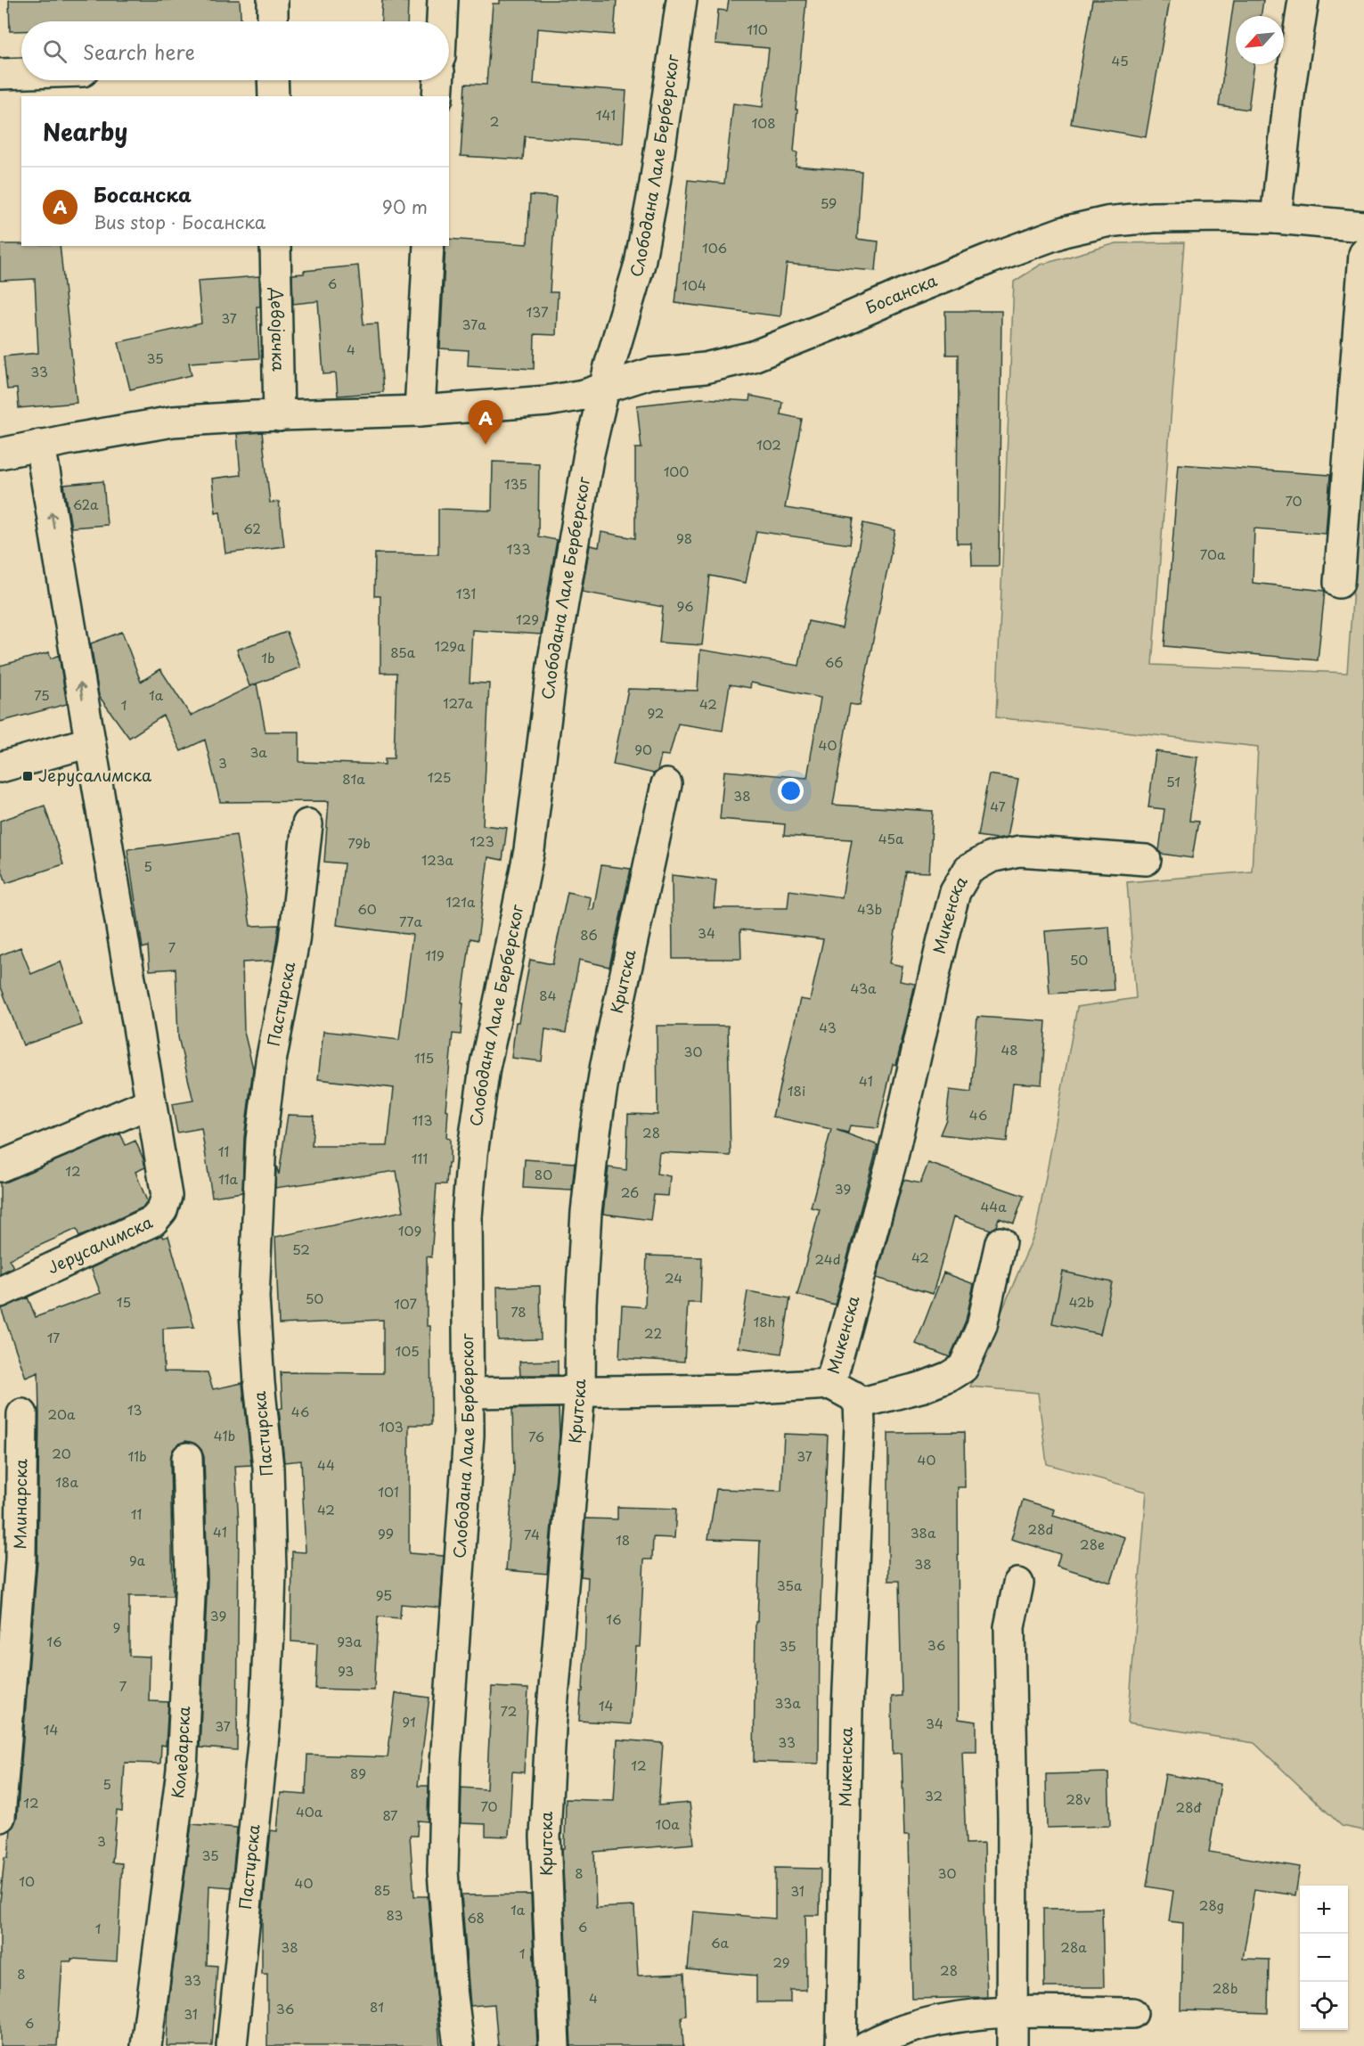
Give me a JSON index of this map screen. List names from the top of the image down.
{
  "streets": {
    "street": [
      "Слободана Лале Берберског",
      "Босанска",
      "Девојачка",
      "Микенска",
      "Критска",
      "Пастирска",
      "Јерусалимска",
      "Млинарска",
      "Коледарска"
    ]
  },
  "crossings": [
    ["Слободана Лале Берберског", "Босанска"],
    ["Босанска", "Девојачка"],
    ["Босанска", "Јерусалимска"]
  ],
  "places": {
    "transit": ["Јерусалимска"]
  },
  "house_numbers": [
    "110",
    "45",
    "141",
    "2",
    "108",
    "59",
    "106",
    "6",
    "104",
    "137",
    "37",
    "37a",
    "4",
    "35",
    "33",
    "102",
    "100",
    "135",
    "70",
    "62a",
    "62",
    "98",
    "133",
    "70a",
    "131",
    "96",
    "129",
    "129a",
    "85a",
    "1b",
    "66",
    "75",
    "1a",
    "127a",
    "42",
    "1",
    "92",
    "40",
    "90",
    "3a",
    "3",
    "125",
    "81a",
    "51",
    "38",
    "47",
    "45a",
    "123",
    "79b",
    "123a",
    "5",
    "121a",
    "60",
    "43b",
    "77a",
    "34",
    "86",
    "7",
    "119",
    "50",
    "43a",
    "84",
    "43",
    "48",
    "30",
    "115",
    "41",
    "18i",
    "46",
    "113",
    "28",
    "11",
    "111",
    "12",
    "80",
    "11a",
    "39",
    "26",
    "44a",
    "109",
    "52",
    "42",
    "24d",
    "24",
    "50",
    "15",
    "42b",
    "107",
    "78",
    "18h",
    "22",
    "17",
    "105",
    "13",
    "46",
    "20a",
    "103",
    "41b",
    "76",
    "20",
    "11b",
    "37",
    "40",
    "44",
    "18a",
    "101",
    "42",
    "11",
    "28d",
    "41",
    "38a",
    "99",
    "74",
    "18",
    "28e",
    "9a",
    "38",
    "35a",
    "95",
    "39",
    "16",
    "9",
    "16",
    "93a",
    "36",
    "35",
    "93",
    "7",
    "33a",
    "14",
    "72",
    "91",
    "34",
    "37",
    "14",
    "33",
    "12",
    "89",
    "5",
    "32",
    "28v",
    "12",
    "70",
    "28đ",
    "40a",
    "87",
    "10a",
    "3",
    "35",
    "8",
    "30",
    "10",
    "40",
    "85",
    "31",
    "28g",
    "1a",
    "83",
    "68",
    "6",
    "1",
    "6a",
    "38",
    "28a",
    "1",
    "29",
    "28",
    "8",
    "33",
    "28b",
    "4",
    "81",
    "36",
    "31",
    "6"
  ],
  "north": "bottom left",
  "page": {
    "search": "Search here",
    "heading": "Nearby",
    "list": [
      {
        "mark": "A",
        "name": "Босанска",
        "note": "Bus stop · Босанска",
        "value": "90 m"
      }
    ],
    "pins": "A",
    "map_buttons": ["+", "−"]
  }
}
